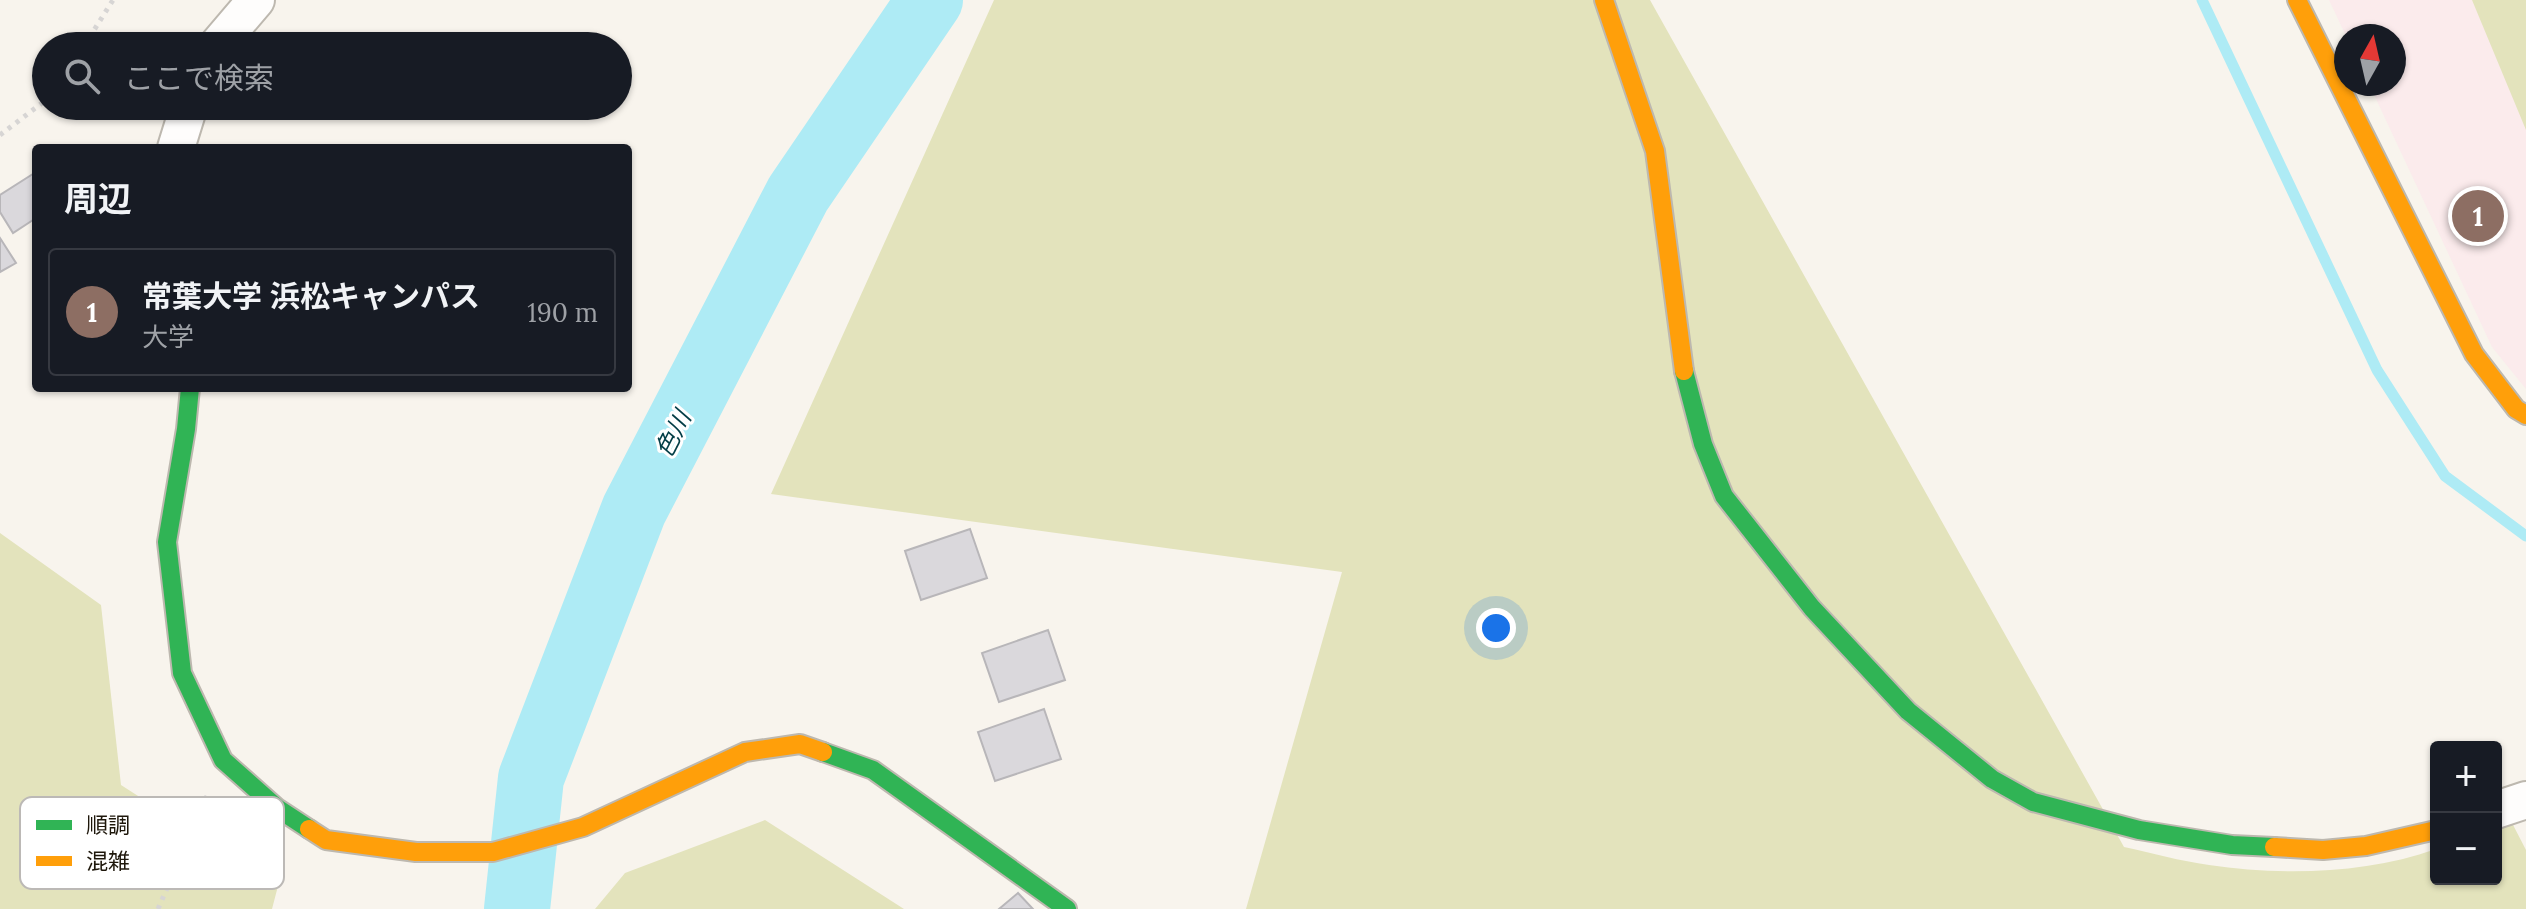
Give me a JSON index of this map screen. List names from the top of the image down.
{
  "water": ["色川"],
  "legend": ["順調", "混雑"],
  "north": "top",
  "page": {
    "search": "ここで検索",
    "heading": "周辺",
    "pins": "1",
    "list": [
      {
        "mark": "1",
        "name": "常葉大学 浜松キャンパス",
        "note": "大学",
        "value": "190 m"
      }
    ],
    "map_buttons": ["+", "−"]
  }
}
